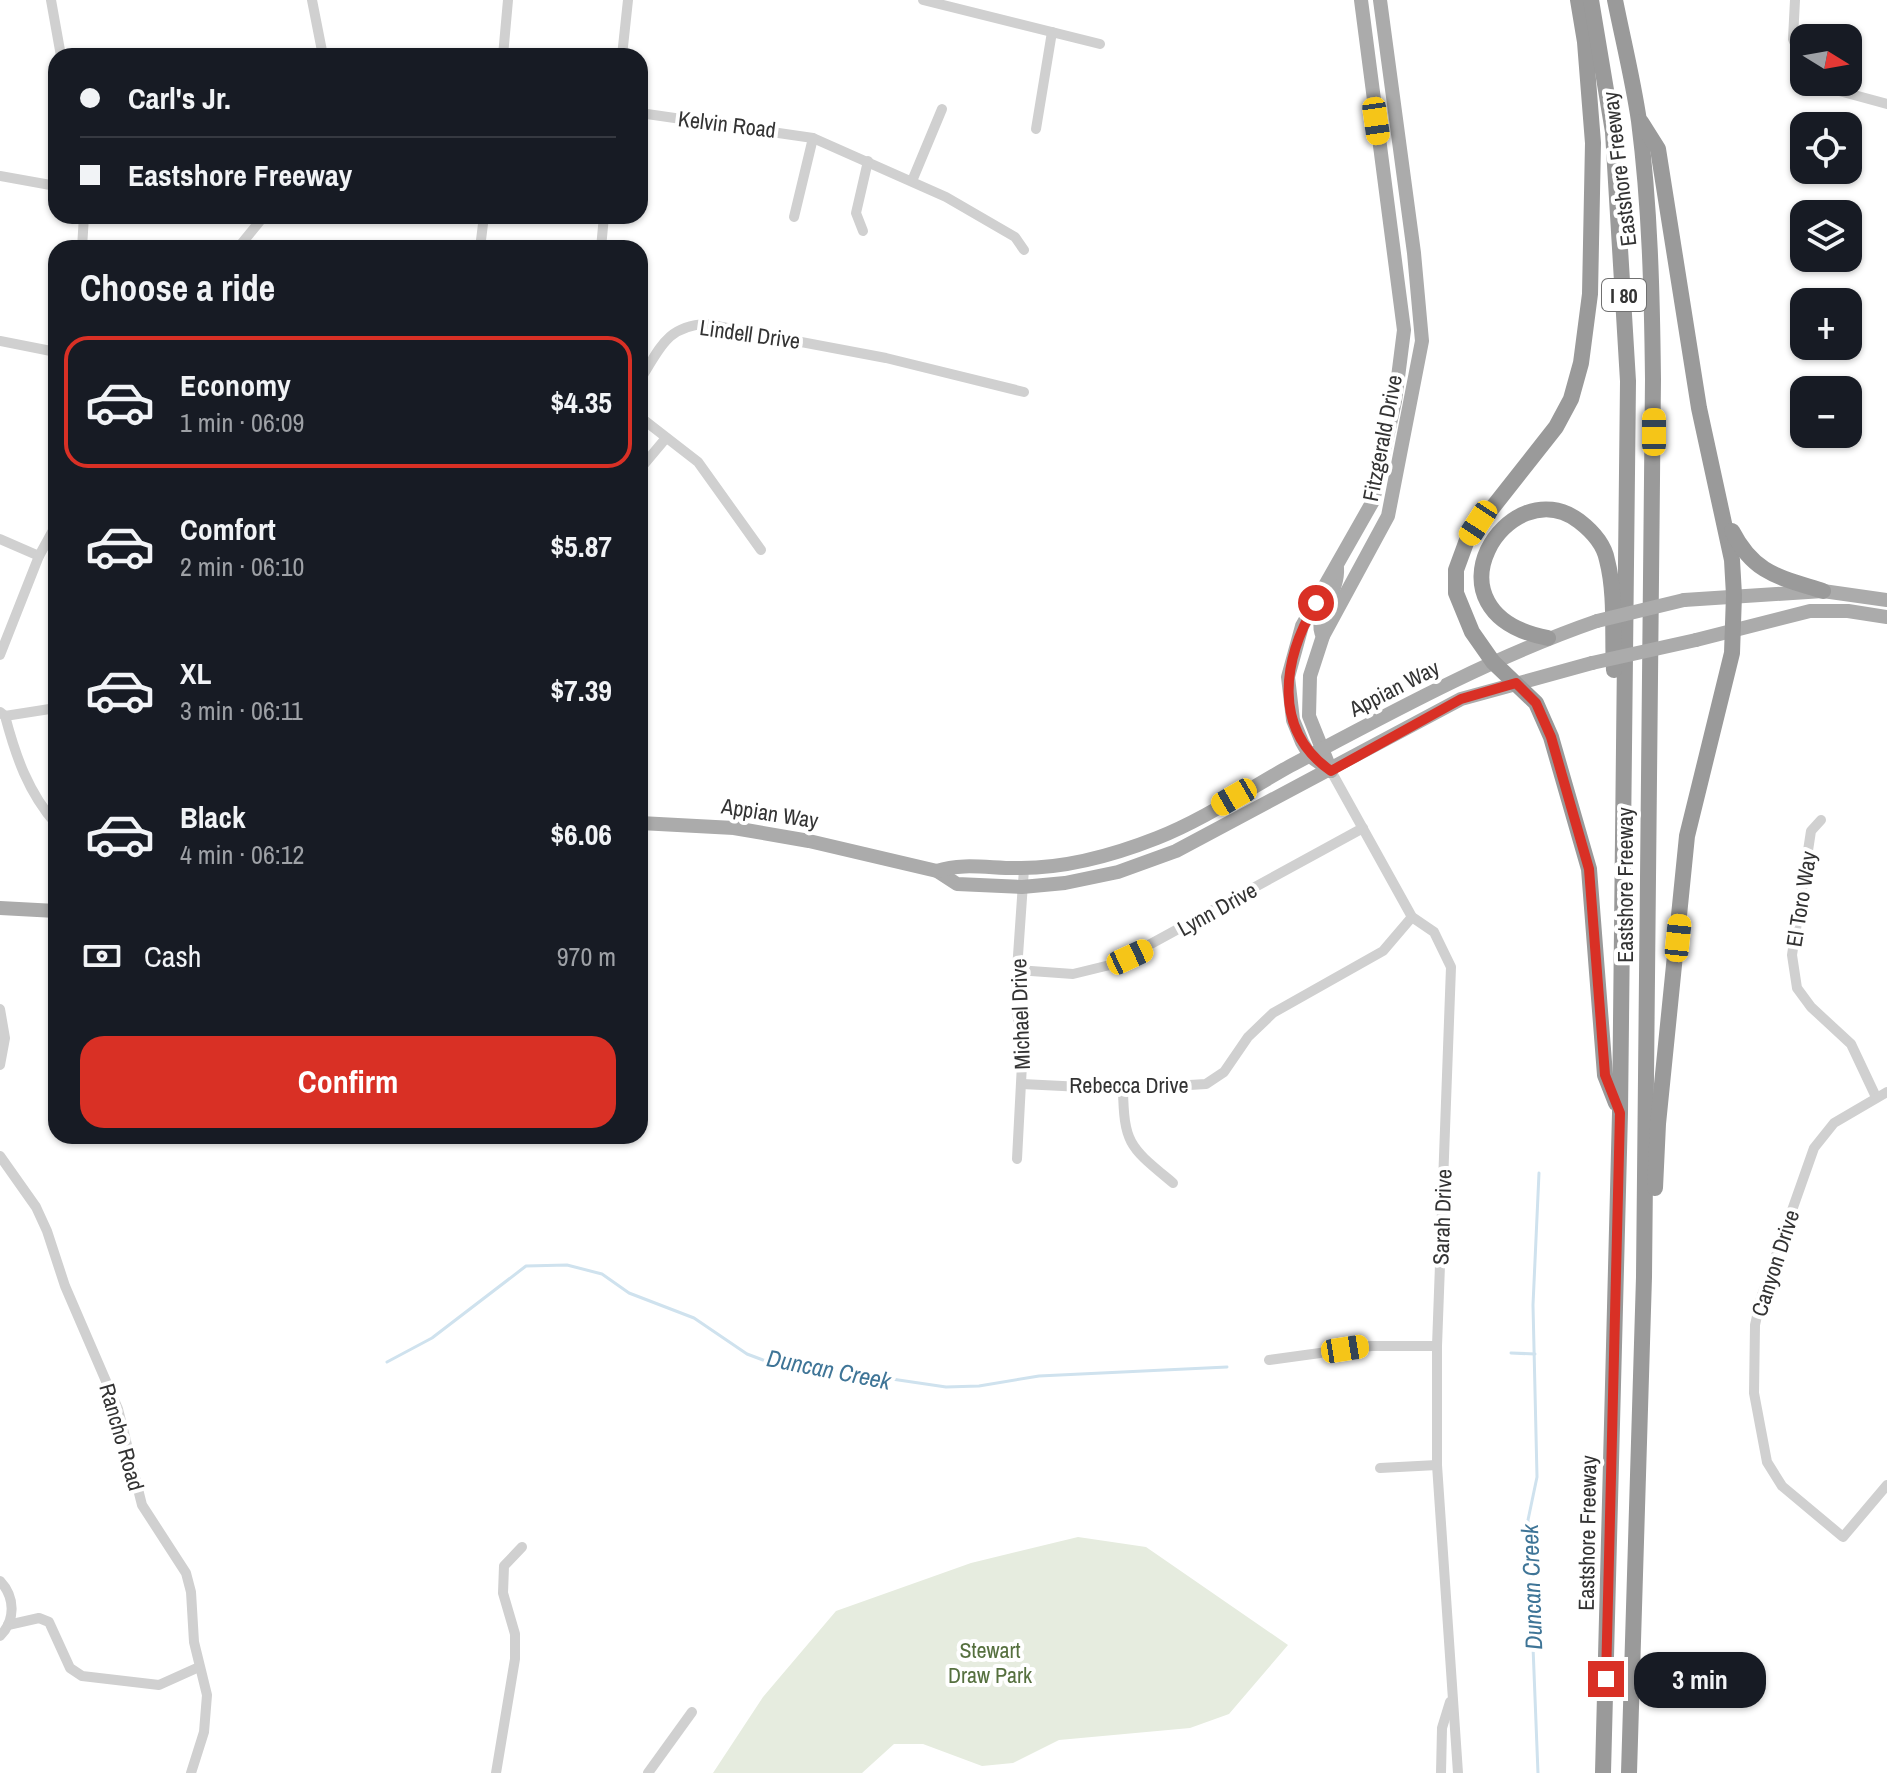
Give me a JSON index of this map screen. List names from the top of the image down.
{
  "streets": {
    "highway": ["Eastshore Freeway", "I 80"],
    "main road": ["Fitzgerald Drive", "Appian Way"],
    "street": [
      "Kelvin Road",
      "Lindell Drive",
      "El Toro Way",
      "Lynn Drive",
      "Michael Drive",
      "Rebecca Drive",
      "Sarah Drive",
      "Canyon Drive",
      "Rancho Road"
    ]
  },
  "crossings": [
    ["Fitzgerald Drive", "Appian Way"],
    ["Fitzgerald Drive", "Sarah Drive"],
    ["Appian Way", "Michael Drive"],
    ["Appian Way", "Sarah Drive"],
    ["El Toro Way", "Canyon Drive"],
    ["Lynn Drive", "Michael Drive"],
    ["Lynn Drive", "Sarah Drive"],
    ["Michael Drive", "Rebecca Drive"],
    ["Rebecca Drive", "Sarah Drive"]
  ],
  "water": ["Duncan Creek"],
  "parks": ["Stewart Draw Park"],
  "north": "right",
  "page": {
    "map_buttons": ["+", "−"],
    "banner": ["Carl's Jr.", "Eastshore Freeway"],
    "heading": "Choose a ride",
    "list": [
      {
        "name": "Economy",
        "note": "1 min · 06:09",
        "value": "$4.35"
      },
      {
        "name": "Comfort",
        "note": "2 min · 06:10",
        "value": "$5.87"
      },
      {
        "name": "XL",
        "note": "3 min · 06:11",
        "value": "$7.39"
      },
      {
        "name": "Black",
        "note": "4 min · 06:12",
        "value": "$6.06"
      }
    ],
    "pay": ["Cash", "970 m"],
    "buttons": "Confirm",
    "bubble": "3 min"
  }
}
